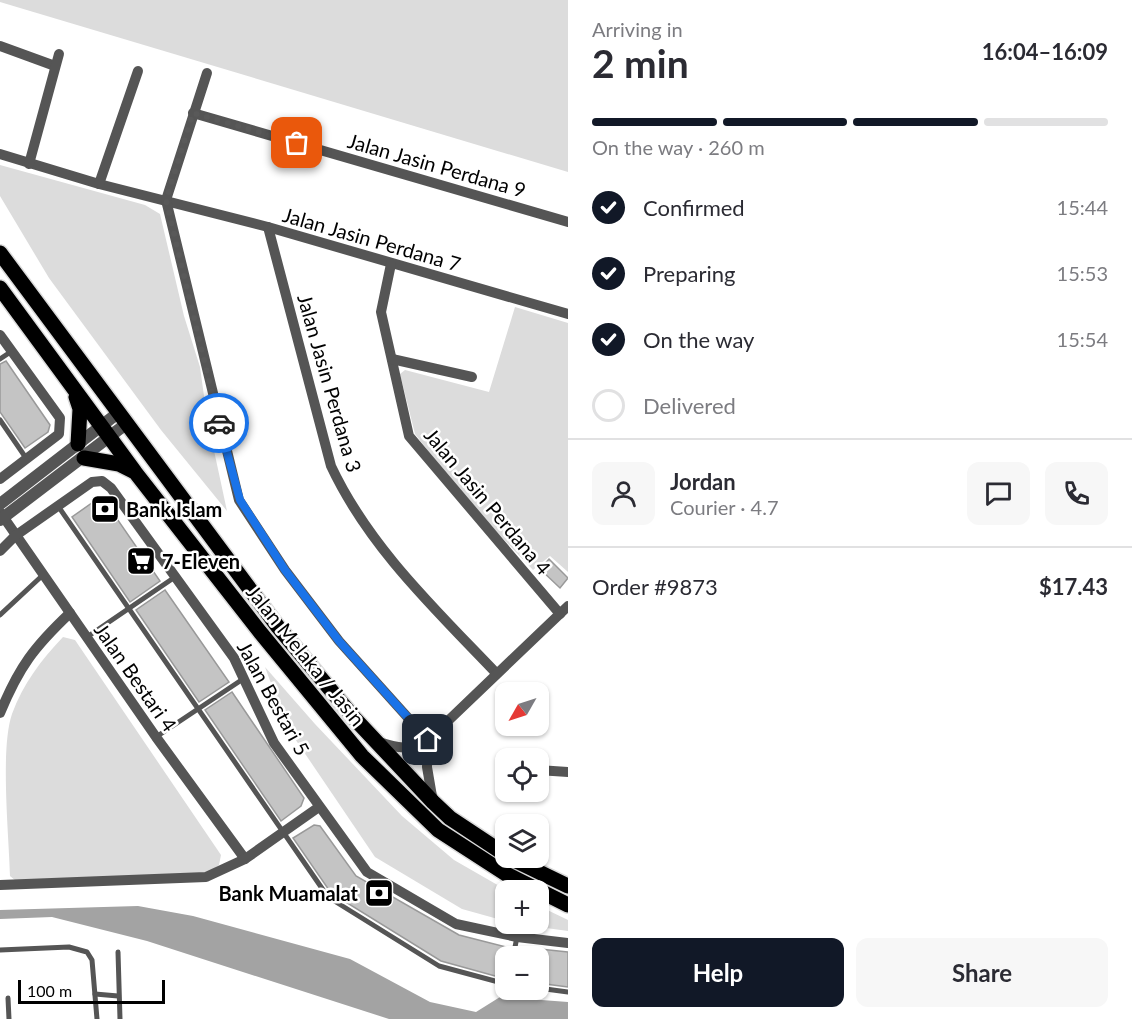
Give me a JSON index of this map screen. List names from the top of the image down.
{
  "streets": {
    "main road": ["Jalan Melaka / Jasin"],
    "street": [
      "Jalan Jasin Perdana 9",
      "Jalan Jasin Perdana 7",
      "Jalan Jasin Perdana 3",
      "Jalan Jasin Perdana 4",
      "Jalan Bestari 4",
      "Jalan Bestari 5"
    ]
  },
  "crossings": [
    ["Jalan Jasin Perdana 7", "Jalan Jasin Perdana 3"],
    ["Jalan Jasin Perdana 7", "Jalan Jasin Perdana 4"],
    ["Jalan Bestari 4", "Jalan Bestari 5"]
  ],
  "places": {
    "bank": ["Bank Islam", "Bank Muamalat"],
    "supermarket": ["7-Eleven"]
  },
  "scale_bar": "100 m",
  "north": "bottom left",
  "page": {
    "heading": ["2 min", "Arriving in", "16:04–16:09"],
    "panel": [
      "Jordan",
      "Courier · 4.7",
      "Order #9873",
      "$17.43"
    ],
    "bar": "On the way · 260 m",
    "list": [
      ["Confirmed", "15:44"],
      ["Preparing", "15:53"],
      ["On the way", "15:54"],
      "Delivered"
    ],
    "map_buttons": ["+", "−"],
    "buttons": ["Help", "Share"],
    "scale": "100 m"
  }
}
